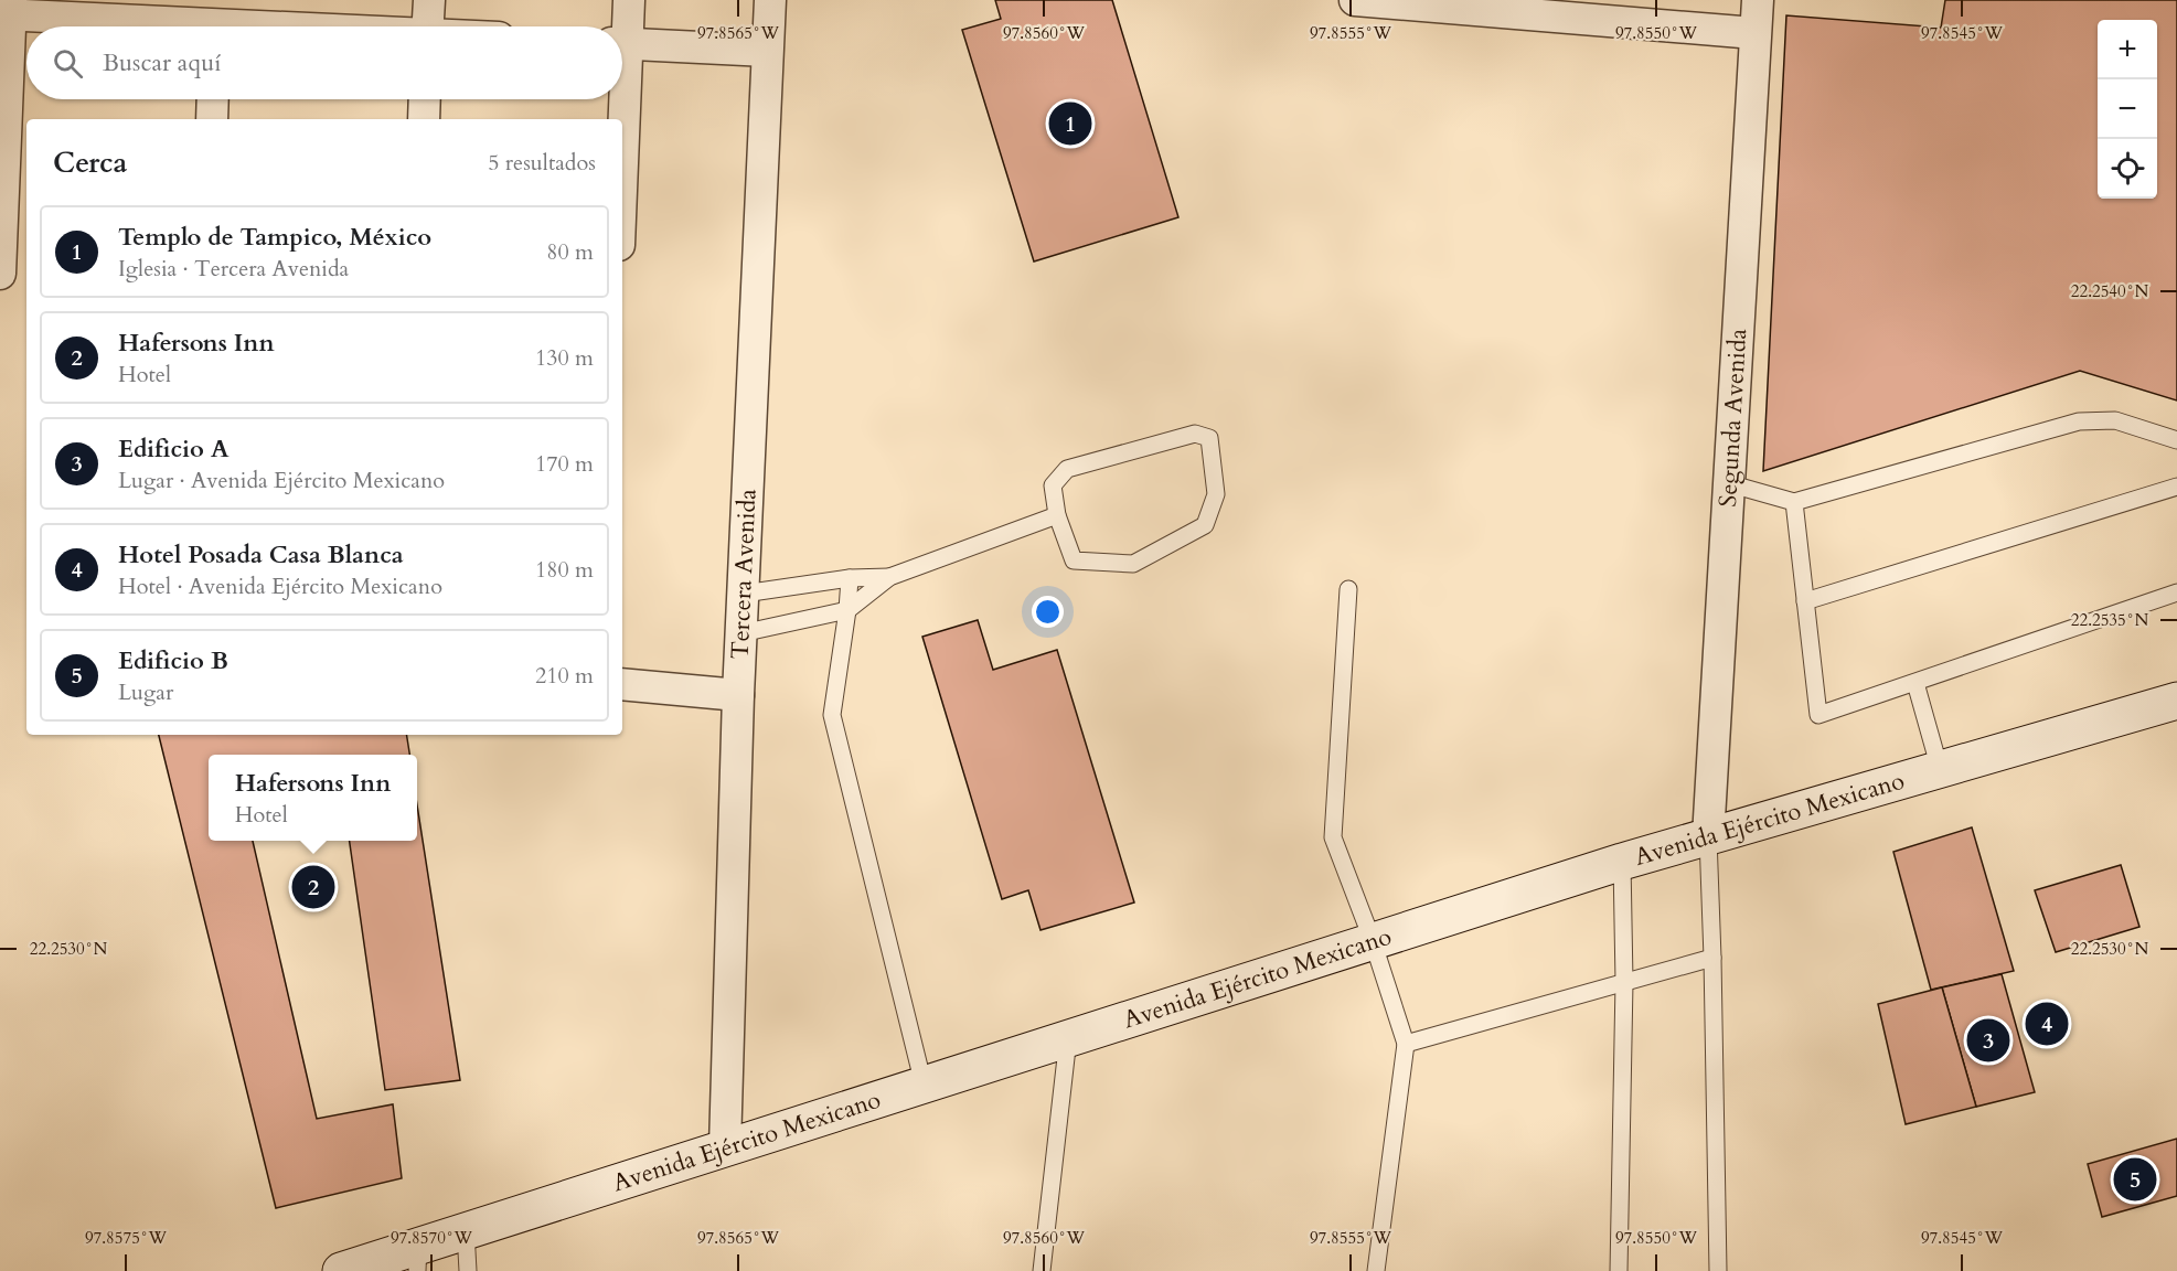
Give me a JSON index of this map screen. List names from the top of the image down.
{
  "streets": {
    "main road": ["Avenida Ejército Mexicano"],
    "street": ["Segunda Avenida", "Tercera Avenida"]
  },
  "crossings": [
    ["Segunda Avenida", "Avenida Ejército Mexicano"],
    ["Tercera Avenida", "Avenida Ejército Mexicano"]
  ],
  "page": {
    "map_buttons": ["+", "−"],
    "search": "Buscar aquí",
    "pins": [
      "1",
      "2",
      "4",
      "3",
      "5"
    ],
    "heading": ["Cerca", "5 resultados"],
    "list": [
      {
        "mark": "1",
        "name": "Templo de Tampico, México",
        "note": "Iglesia · Tercera Avenida",
        "value": "80 m"
      },
      {
        "mark": "2",
        "name": "Hafersons Inn",
        "note": "Hotel",
        "value": "130 m"
      },
      {
        "mark": "3",
        "name": "Edificio A",
        "note": "Lugar · Avenida Ejército Mexicano",
        "value": "170 m"
      },
      {
        "mark": "4",
        "name": "Hotel Posada Casa Blanca",
        "note": "Hotel · Avenida Ejército Mexicano",
        "value": "180 m"
      },
      {
        "mark": "5",
        "name": "Edificio B",
        "note": "Lugar",
        "value": "210 m"
      }
    ],
    "popup": ["Hafersons Inn", "Hotel"]
  },
  "coordinates": [
    "97.8565°W",
    "97.8560°W",
    "97.8555°W",
    "97.8550°W",
    "97.8545°W",
    "22.2540°N",
    "22.2535°N",
    "22.2530°N",
    "97.8575°W",
    "97.8570°W"
  ]
}
